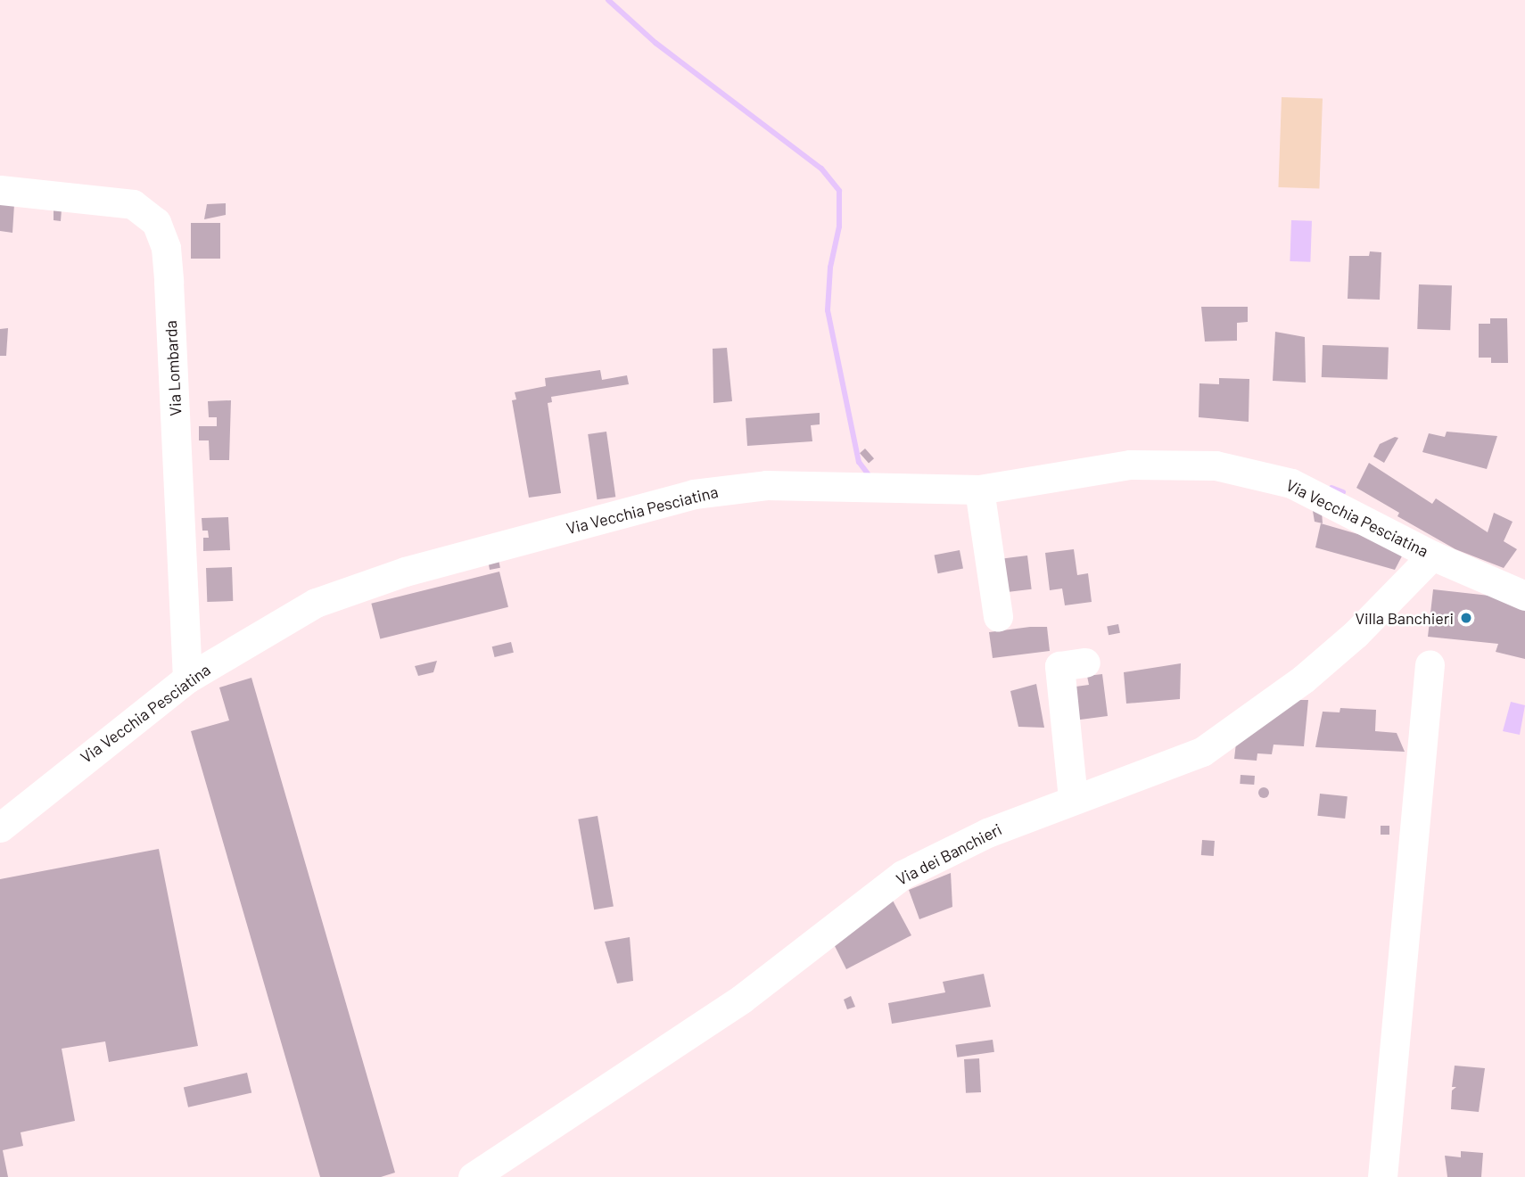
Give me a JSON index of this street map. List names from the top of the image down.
{
  "streets": {
    "street": ["Via Lombarda", "Via Vecchia Pesciatina", "Via dei Banchieri"]
  },
  "crossings": [
    ["Via Lombarda", "Via Vecchia Pesciatina"],
    ["Via Vecchia Pesciatina", "Via dei Banchieri"]
  ],
  "places": ["Villa Banchieri"]
}
